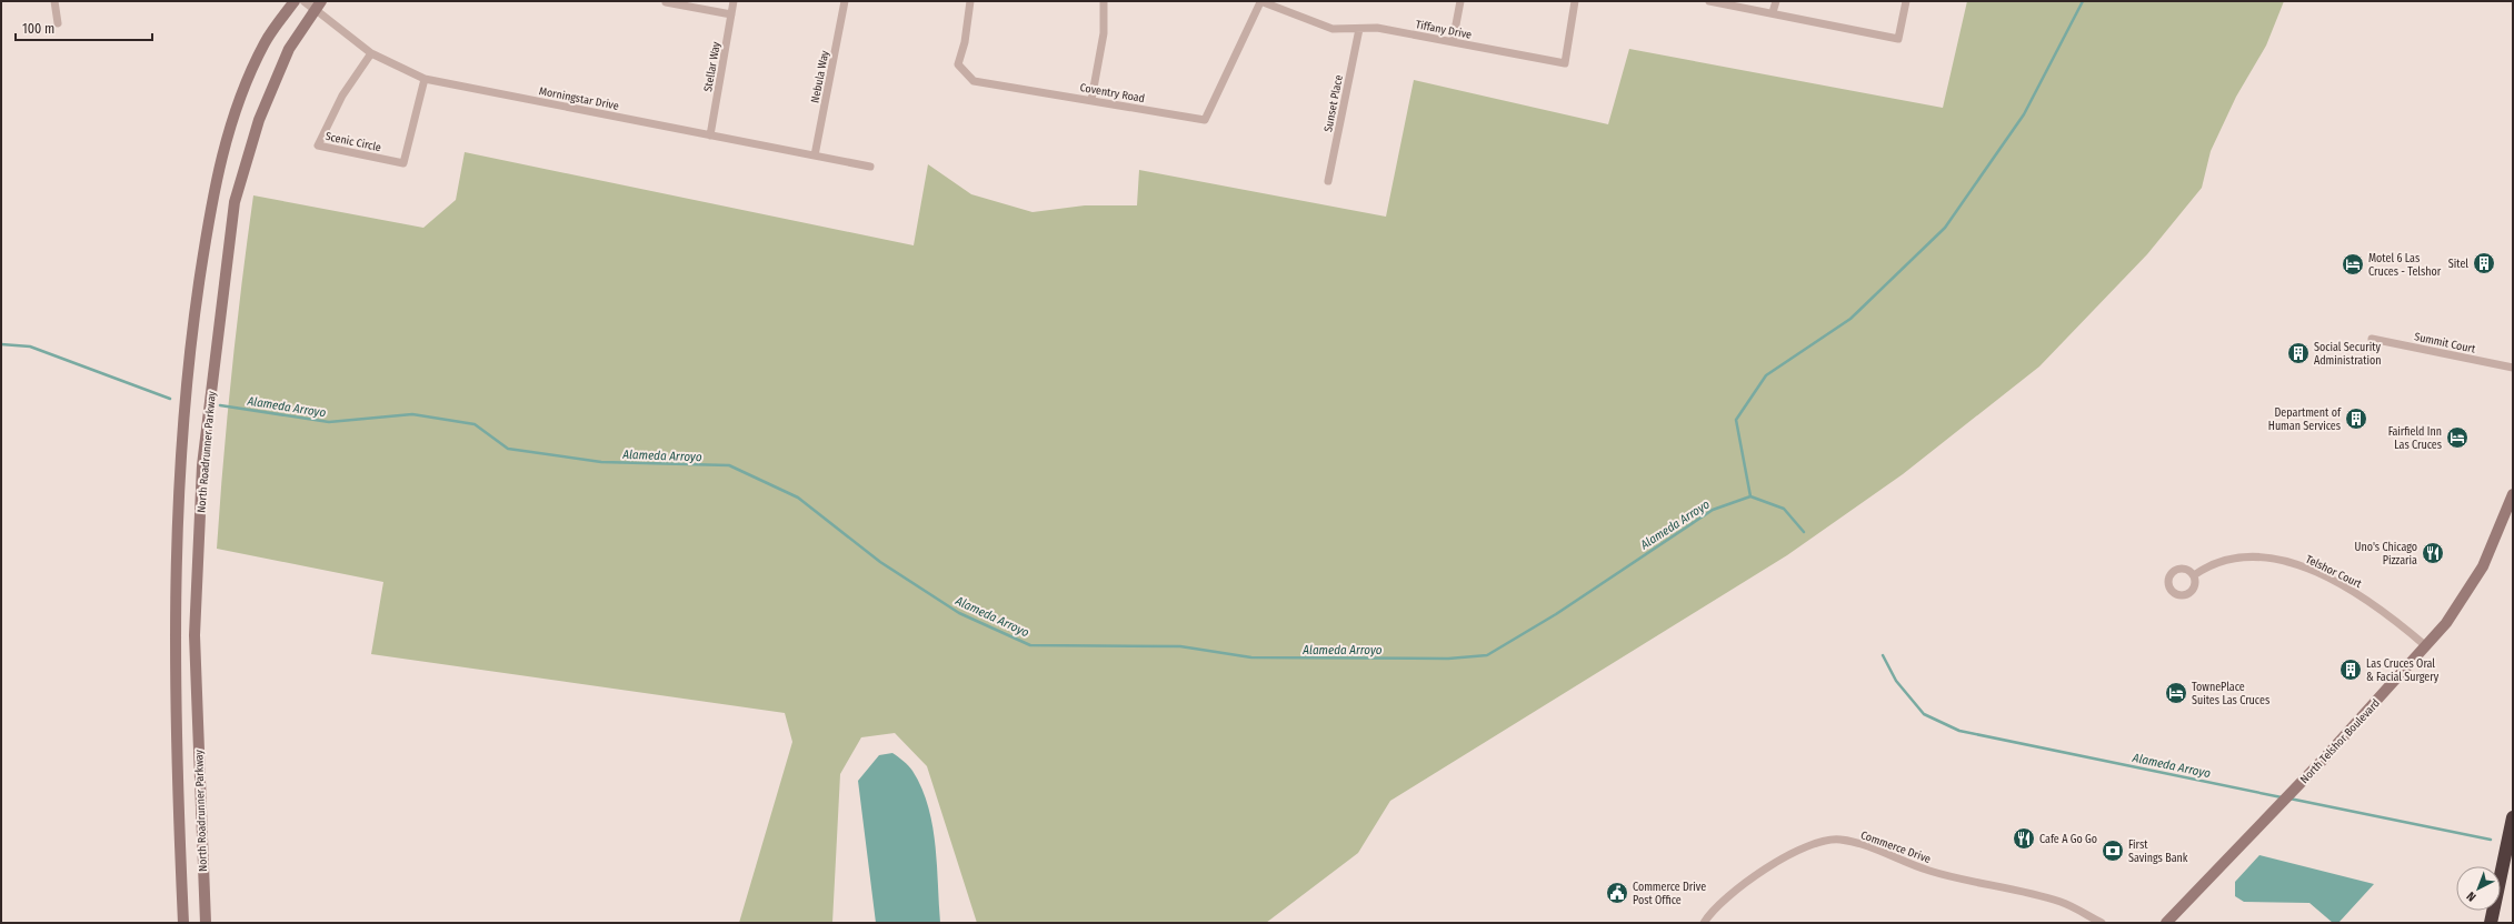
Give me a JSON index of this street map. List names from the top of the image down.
{
  "streets": {
    "main road": ["North Roadrunner Parkway", "North Telshor Boulevard"],
    "street": [
      "Tiffany Drive",
      "Stellar Way",
      "Nebula Way",
      "Coventry Road",
      "Morningstar Drive",
      "Sunset Place",
      "Scenic Circle",
      "Summit Court",
      "Telshor Court",
      "Commerce Drive"
    ]
  },
  "crossings": [
    ["Tiffany Drive", "Coventry Road"],
    ["Tiffany Drive", "Sunset Place"],
    ["Stellar Way", "Morningstar Drive"],
    ["Nebula Way", "Morningstar Drive"],
    ["Morningstar Drive", "Scenic Circle"],
    ["Morningstar Drive", "North Roadrunner Parkway"],
    ["Telshor Court", "North Telshor Boulevard"]
  ],
  "water": ["Alameda Arroyo"],
  "places": {
    "building": [
      "Sitel",
      "Social Security Administration",
      "Department of Human Services",
      "Las Cruces Oral & Facial Surgery"
    ],
    "hotel": ["Motel 6 Las Cruces - Telshor", "Fairfield Inn Las Cruces", "TownePlace Suites Las Cruces"],
    "restaurant": ["Uno's Chicago Pizzaria", "Cafe A Go Go"],
    "bank": ["First Savings Bank"],
    "public building": ["Commerce Drive Post Office"]
  },
  "scale_bar": "100 m",
  "north": "bottom left"
}
